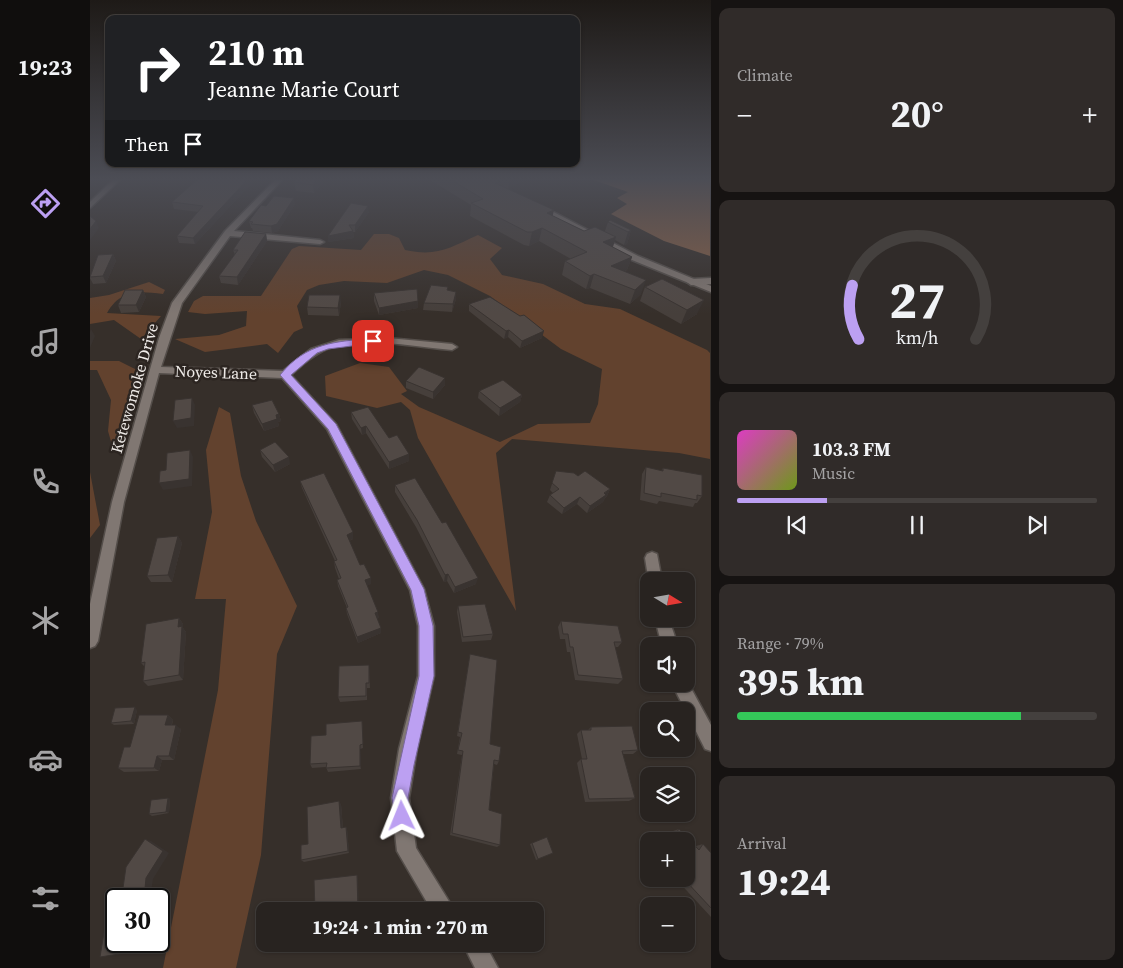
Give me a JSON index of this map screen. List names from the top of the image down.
{
  "streets": {
    "street": ["Noyes Lane", "Ketewomoke Drive"]
  },
  "crossings": [
    ["Noyes Lane", "Ketewomoke Drive"]
  ],
  "north": "right",
  "page": {
    "tabs": "19:23",
    "tile": [
      "Climate",
      ["Range · 79%", "395 km"],
      ["Arrival", "19:24"]
    ],
    "turn": ["210 m", "Jeanne Marie Court"],
    "heat": ["−", "20°", "+"],
    "then": "Then",
    "song": ["103.3 FM", "Music"],
    "map_buttons": ["+", "−"],
    "limit": "30",
    "trip": "19:24 · 1 min · 270 m",
    "gauge": ["27", "km/h"]
  }
}
